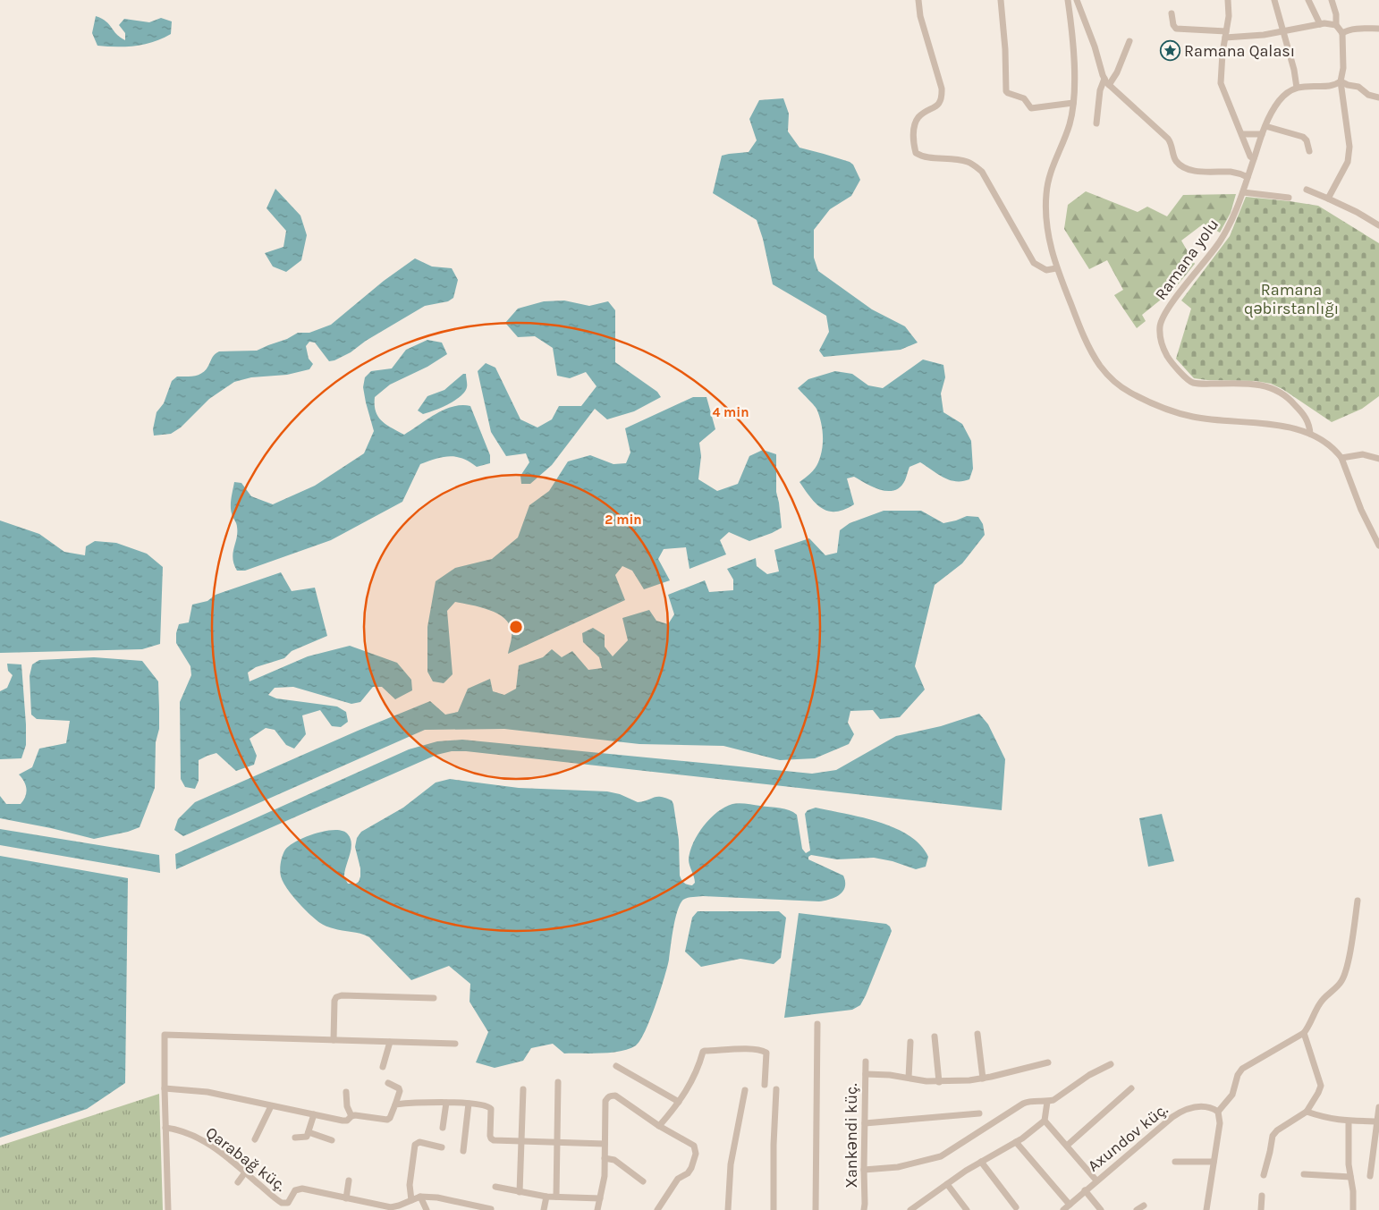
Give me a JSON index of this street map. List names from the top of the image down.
{
  "streets": {
    "street": [
      "Ramana yolu",
      "Xankəndi küç.",
      "Axundov küç.",
      "Qarabağ küç."
    ]
  },
  "parks": ["Ramana qəbirstanlığı"],
  "places": {
    "place": ["Ramana Qalası"]
  },
  "rings": ["4 min", "2 min"]
}
